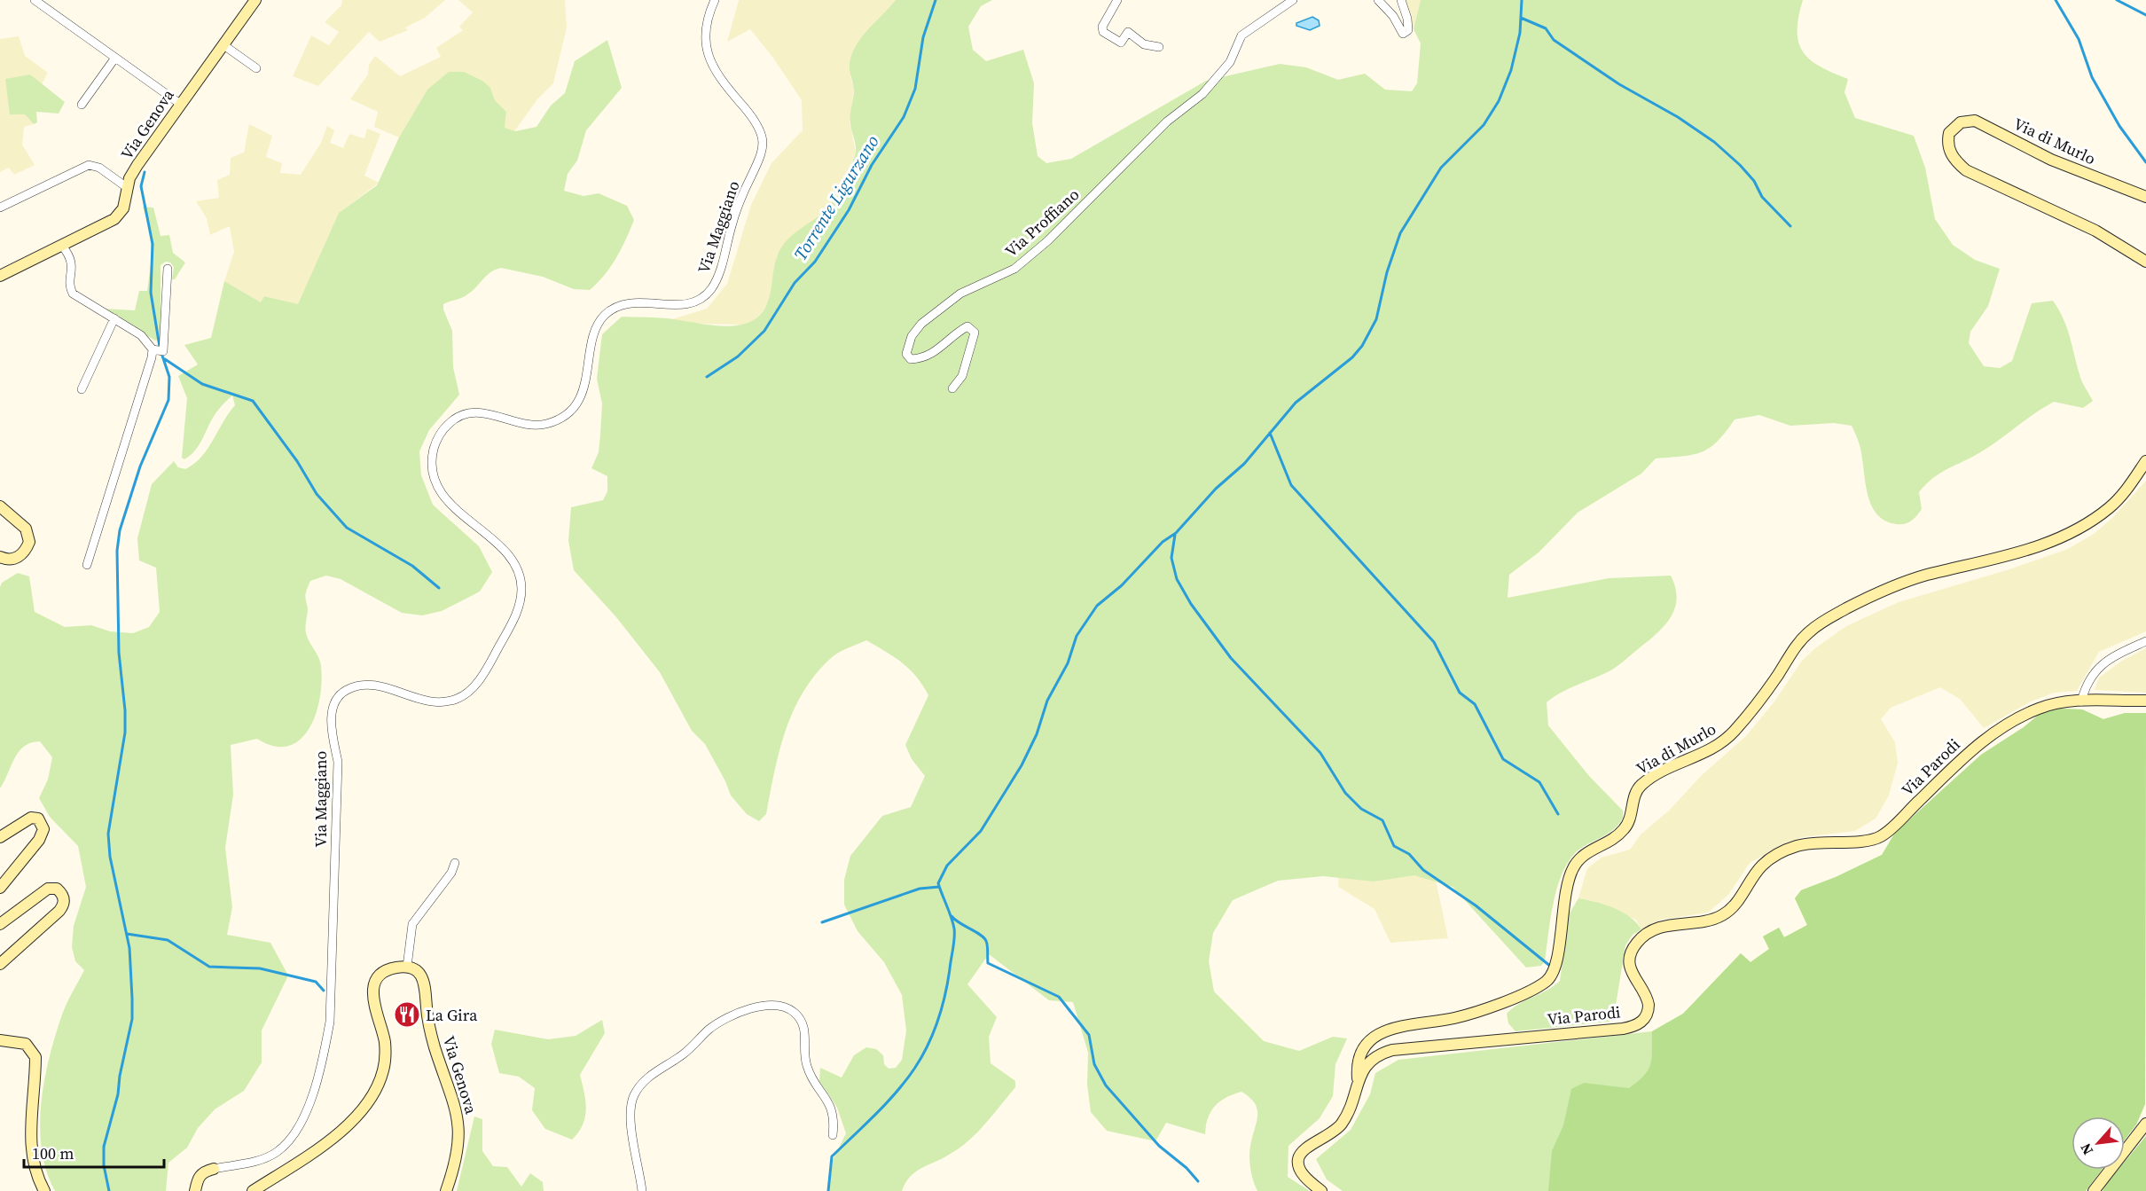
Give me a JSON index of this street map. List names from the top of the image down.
{
  "streets": {
    "street": [
      "Via Genova",
      "Via di Murlo",
      "Via Proffiano",
      "Via Maggiano",
      "Via Parodi"
    ]
  },
  "crossings": [
    ["Via di Murlo", "Via Parodi"]
  ],
  "water": ["Torrente Ligurzano"],
  "places": {
    "restaurant": ["La Gira"]
  },
  "scale_bar": "100 m",
  "north": "bottom left"
}
